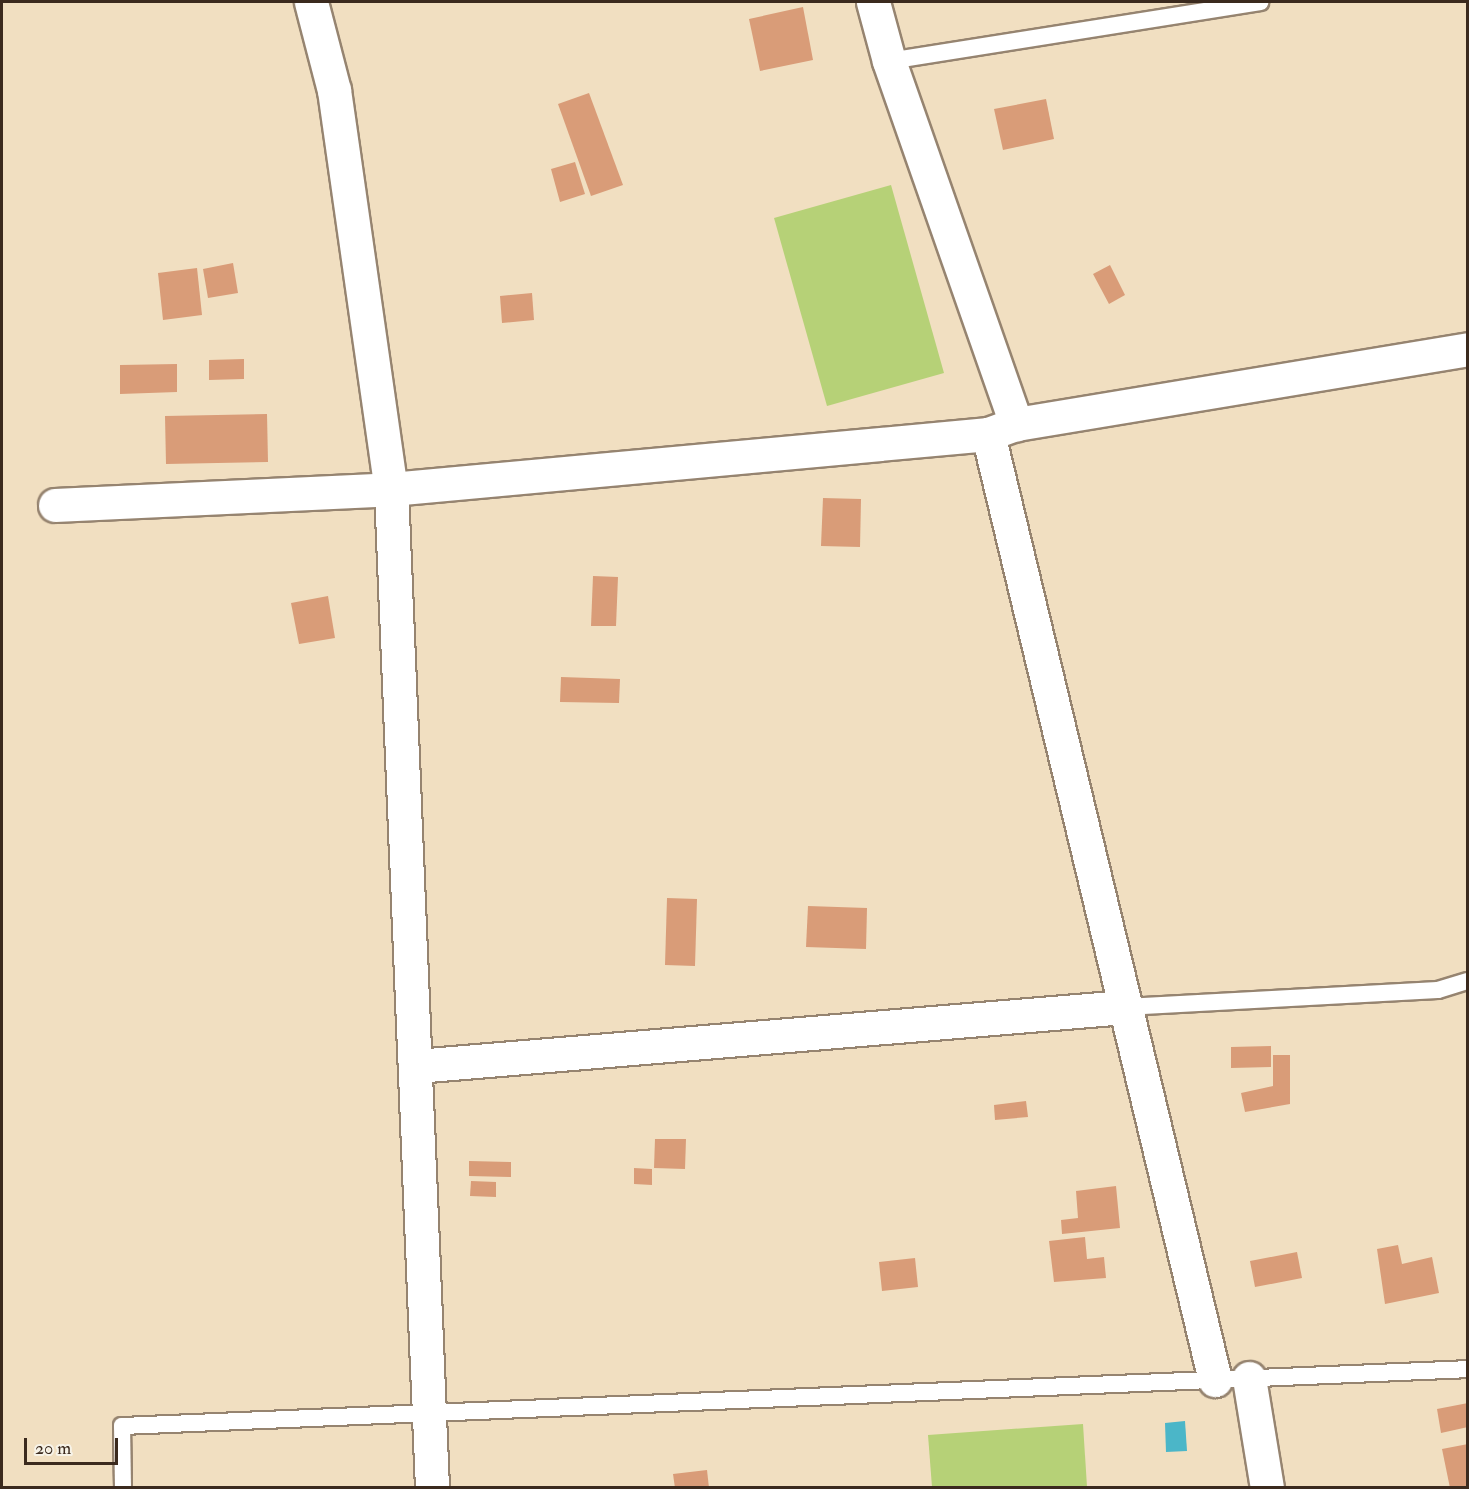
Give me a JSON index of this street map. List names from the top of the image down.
{
  "scale_bar": "20 m"
}
